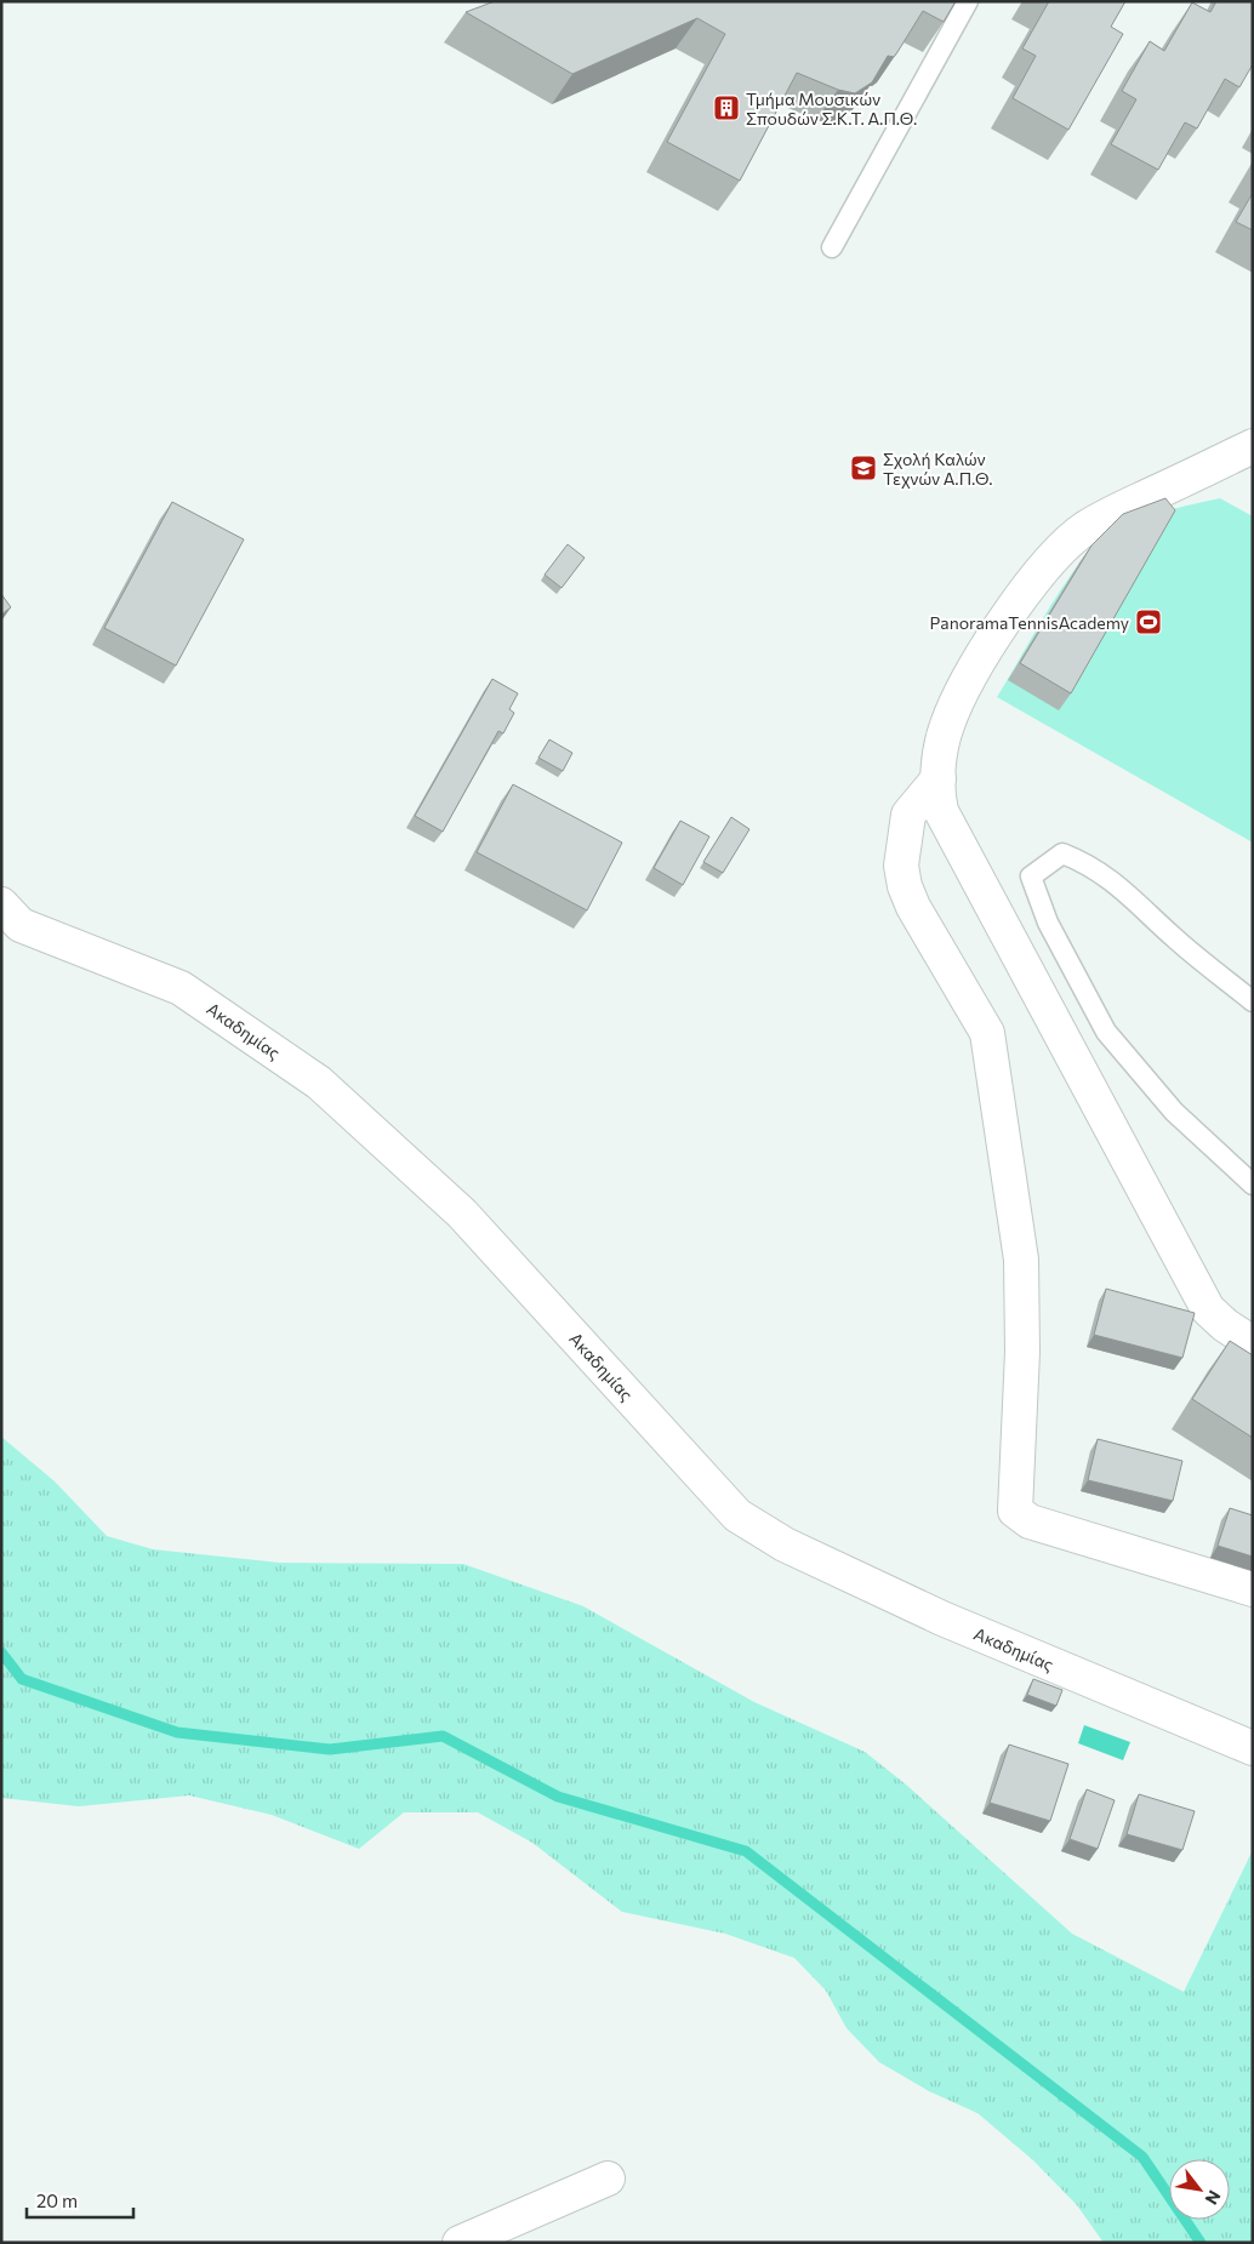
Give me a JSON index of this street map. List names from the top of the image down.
{
  "streets": {
    "street": ["Ακαδημίας"]
  },
  "places": {
    "building": ["Τμήμα Μουσικών Σπουδών Σ.Κ.Τ. Α.Π.Θ."],
    "school or university": ["Σχολή Καλών Τεχνών Α.Π.Θ."],
    "sports": ["PanoramaTennisAcademy"]
  },
  "scale_bar": "20 m",
  "north": "bottom right"
}
